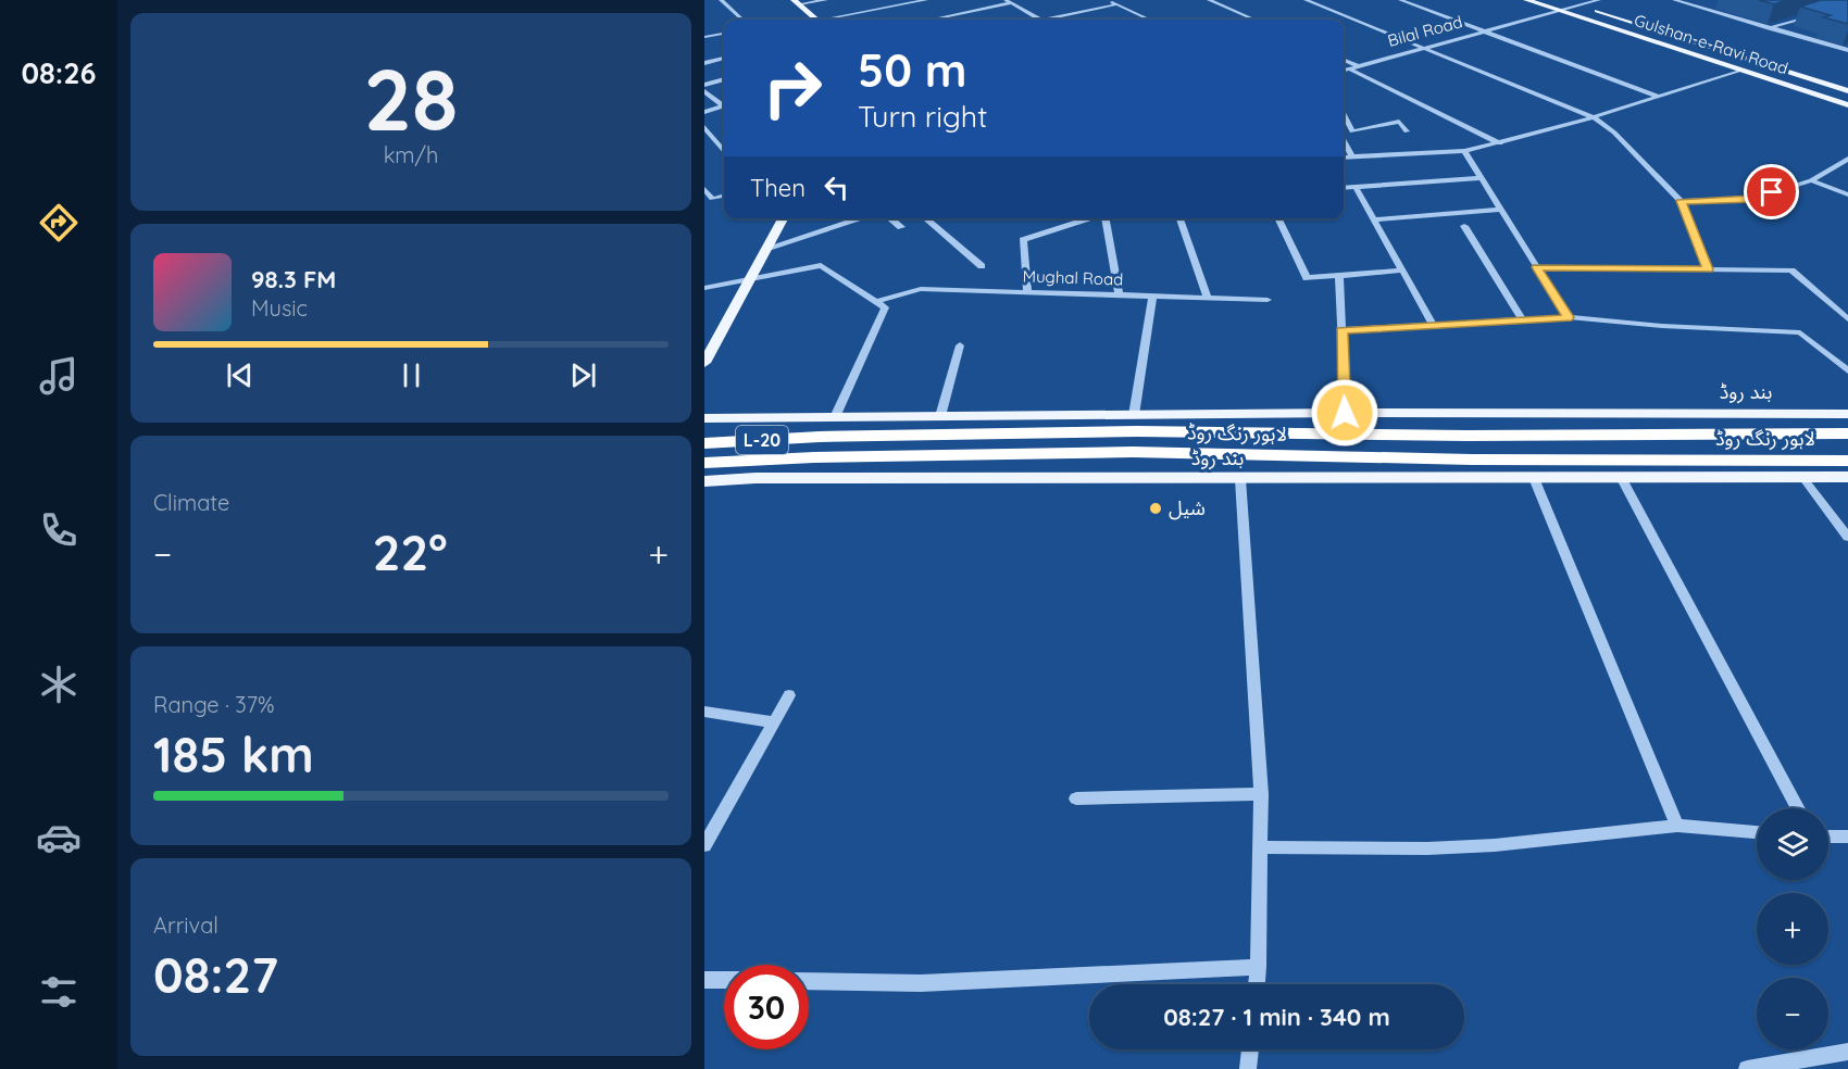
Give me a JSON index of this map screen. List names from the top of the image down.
{
  "streets": {
    "highway": ["لاہور رنگ روڈ", "L-20"],
    "main road": ["Gulshan-e-Ravi Road", "بند روڈ"],
    "street": ["Bilal Road", "Mughal Road"]
  },
  "crossings": [
    ["Bilal Road", "Gulshan-e-Ravi Road"]
  ],
  "places": ["شیل"],
  "page": {
    "tabs": "08:26",
    "tile": [
      ["28", "km/h"],
      "Climate",
      ["Range · 37%", "185 km"],
      ["Arrival", "08:27"]
    ],
    "turn": ["50 m", "Turn right"],
    "then": "Then",
    "song": ["98.3 FM", "Music"],
    "heat": ["−", "22°", "+"],
    "map_buttons": ["+", "−"],
    "limit": "30",
    "trip": "08:27 · 1 min · 340 m"
  }
}
